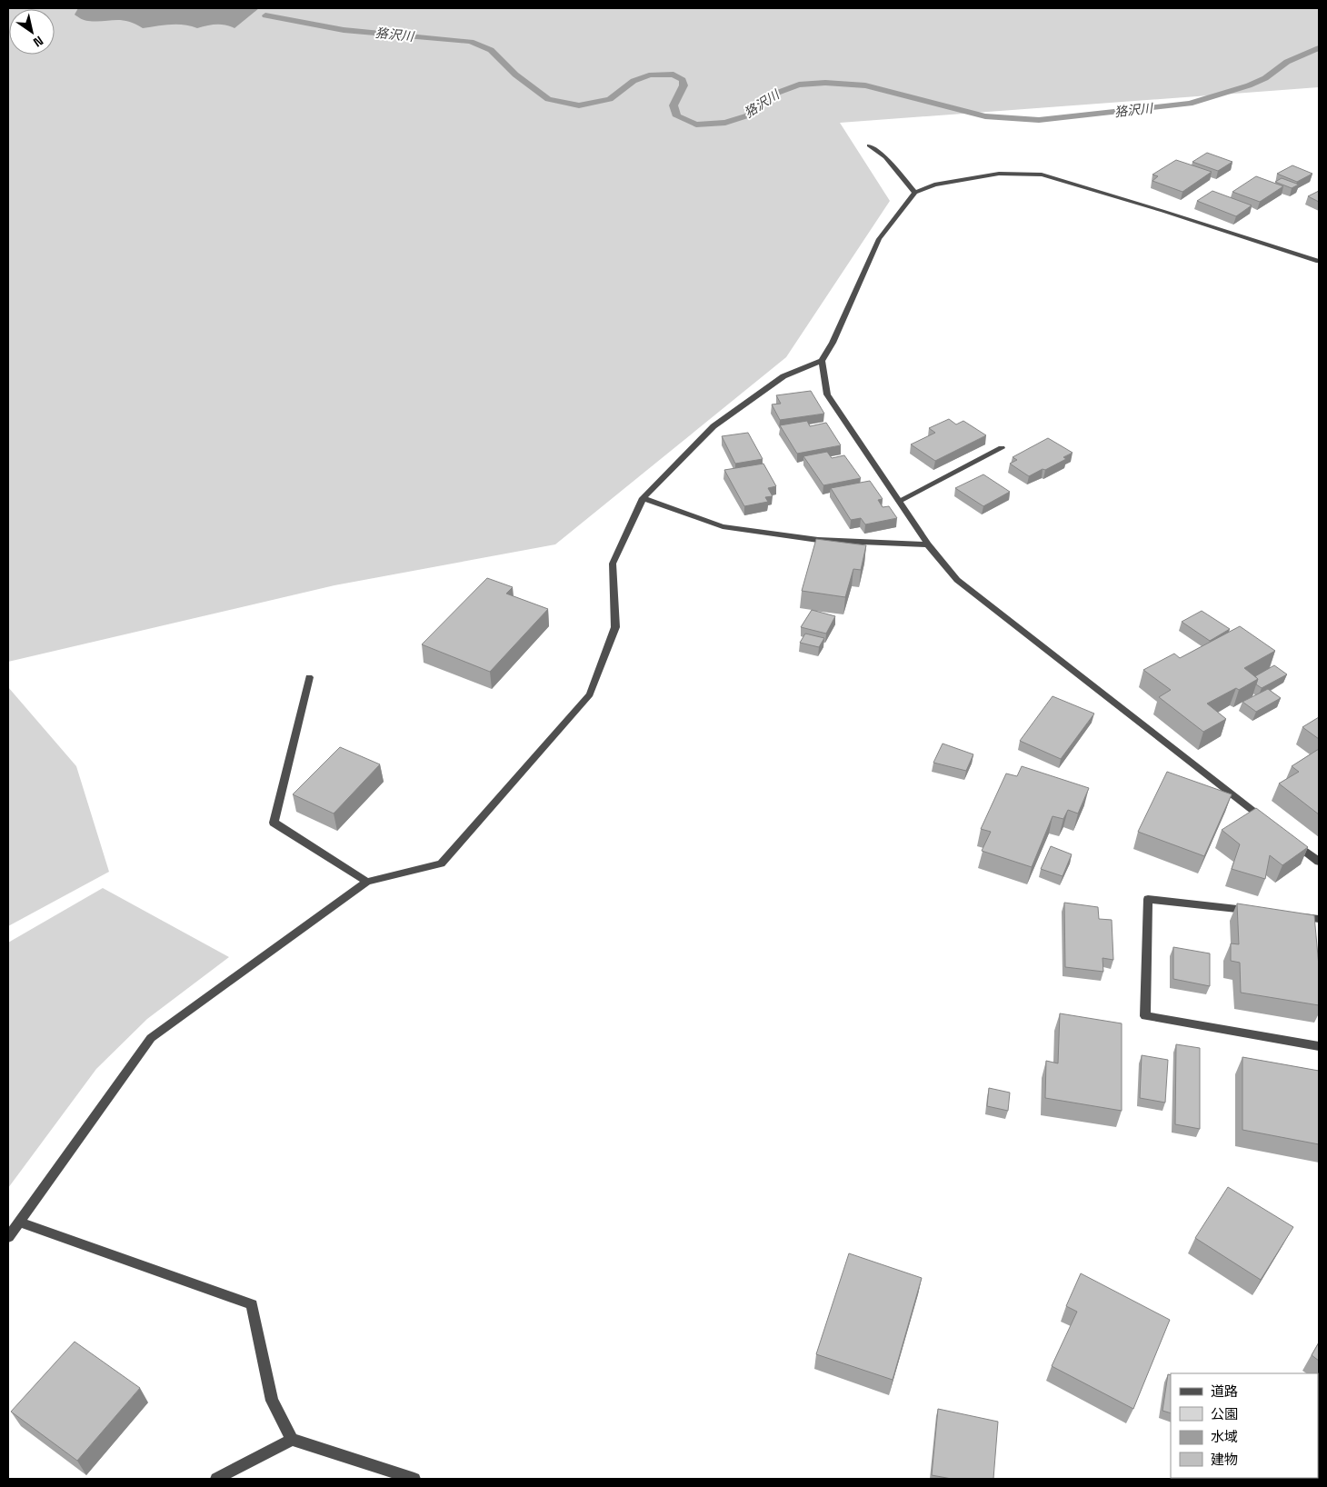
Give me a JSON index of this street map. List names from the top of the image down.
{
  "water": ["狢沢川"],
  "legend": [
    "道路",
    "公園",
    "水域",
    "建物"
  ],
  "north": "bottom right"
}
